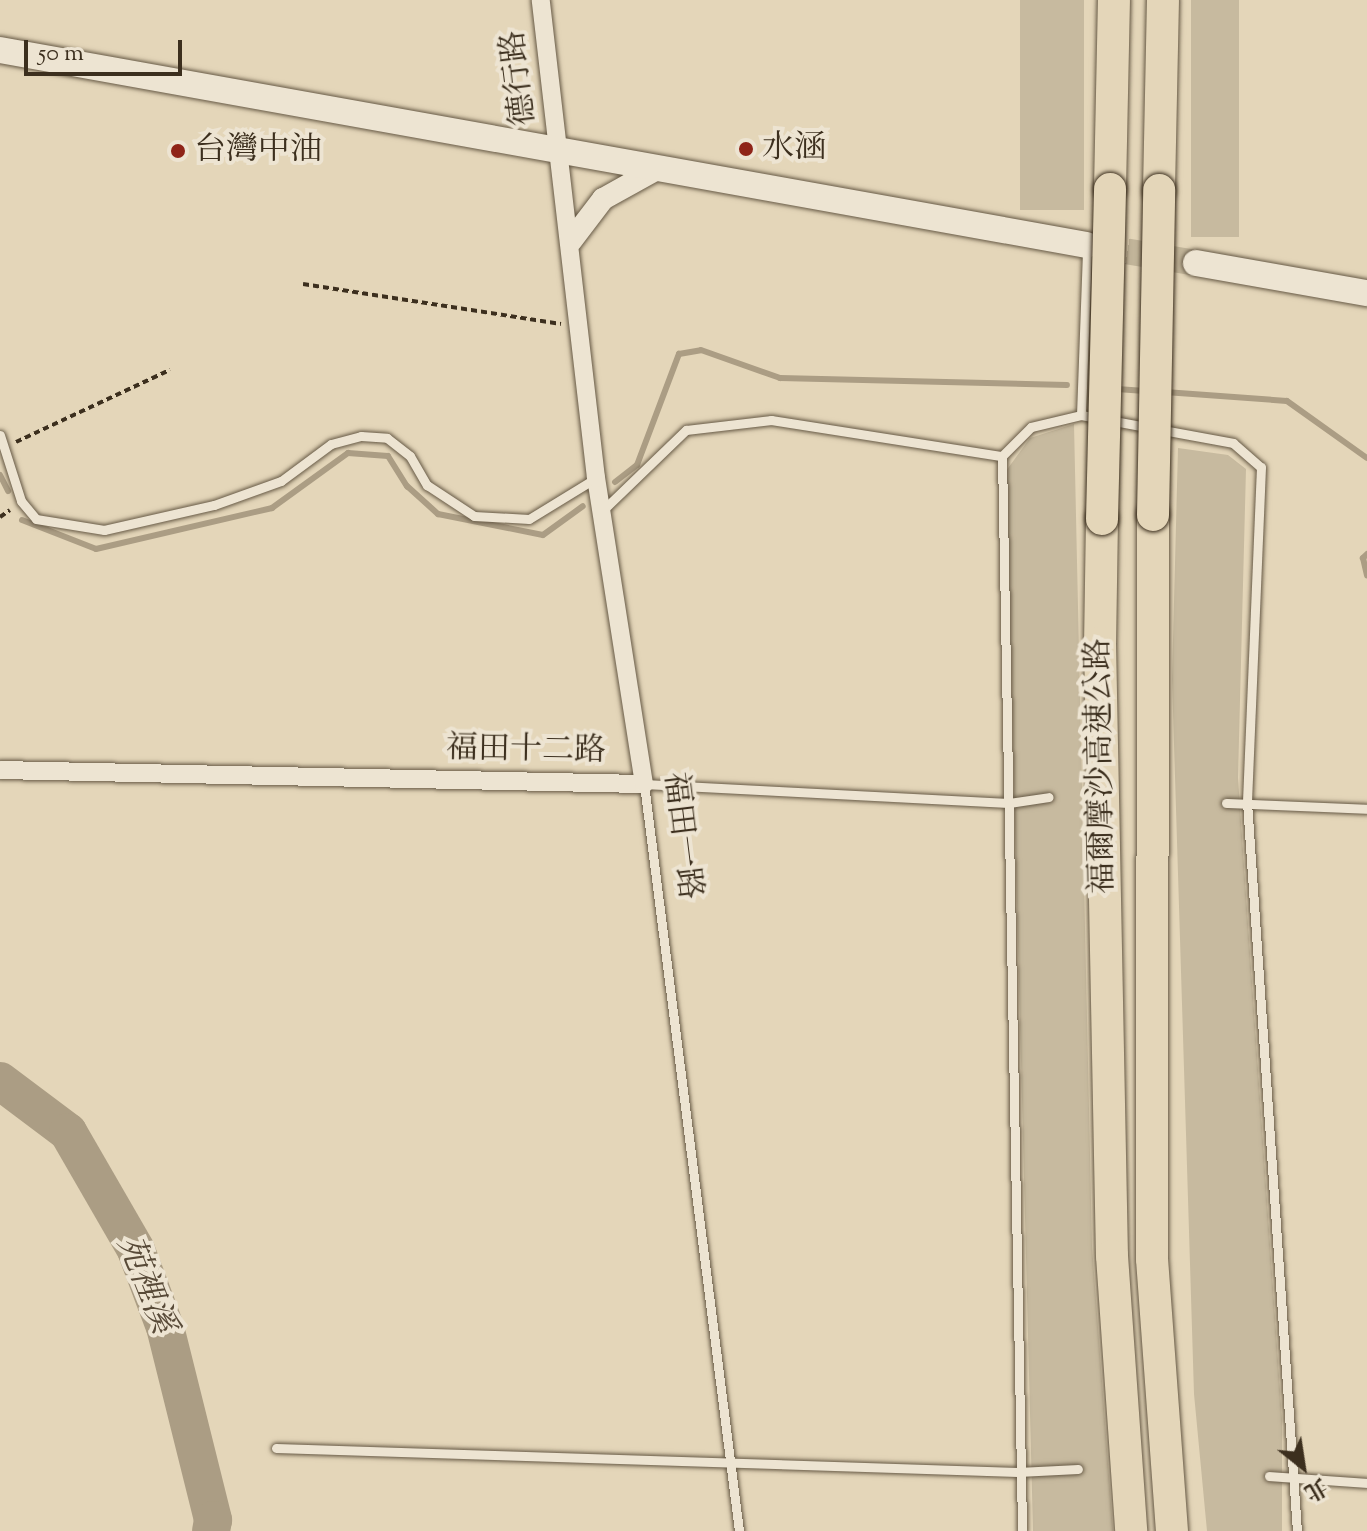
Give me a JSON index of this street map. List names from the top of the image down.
{
  "streets": {
    "highway": ["福爾摩沙高速公路"],
    "street": ["德行路", "福田十二路", "福田一路"]
  },
  "crossings": [
    ["德行路", "福田一路"],
    ["福田十二路", "福田一路"]
  ],
  "water": ["苑裡溪"],
  "places": ["水涵", "台灣中油"],
  "scale_bar": "50 m",
  "north": "bottom right"
}
